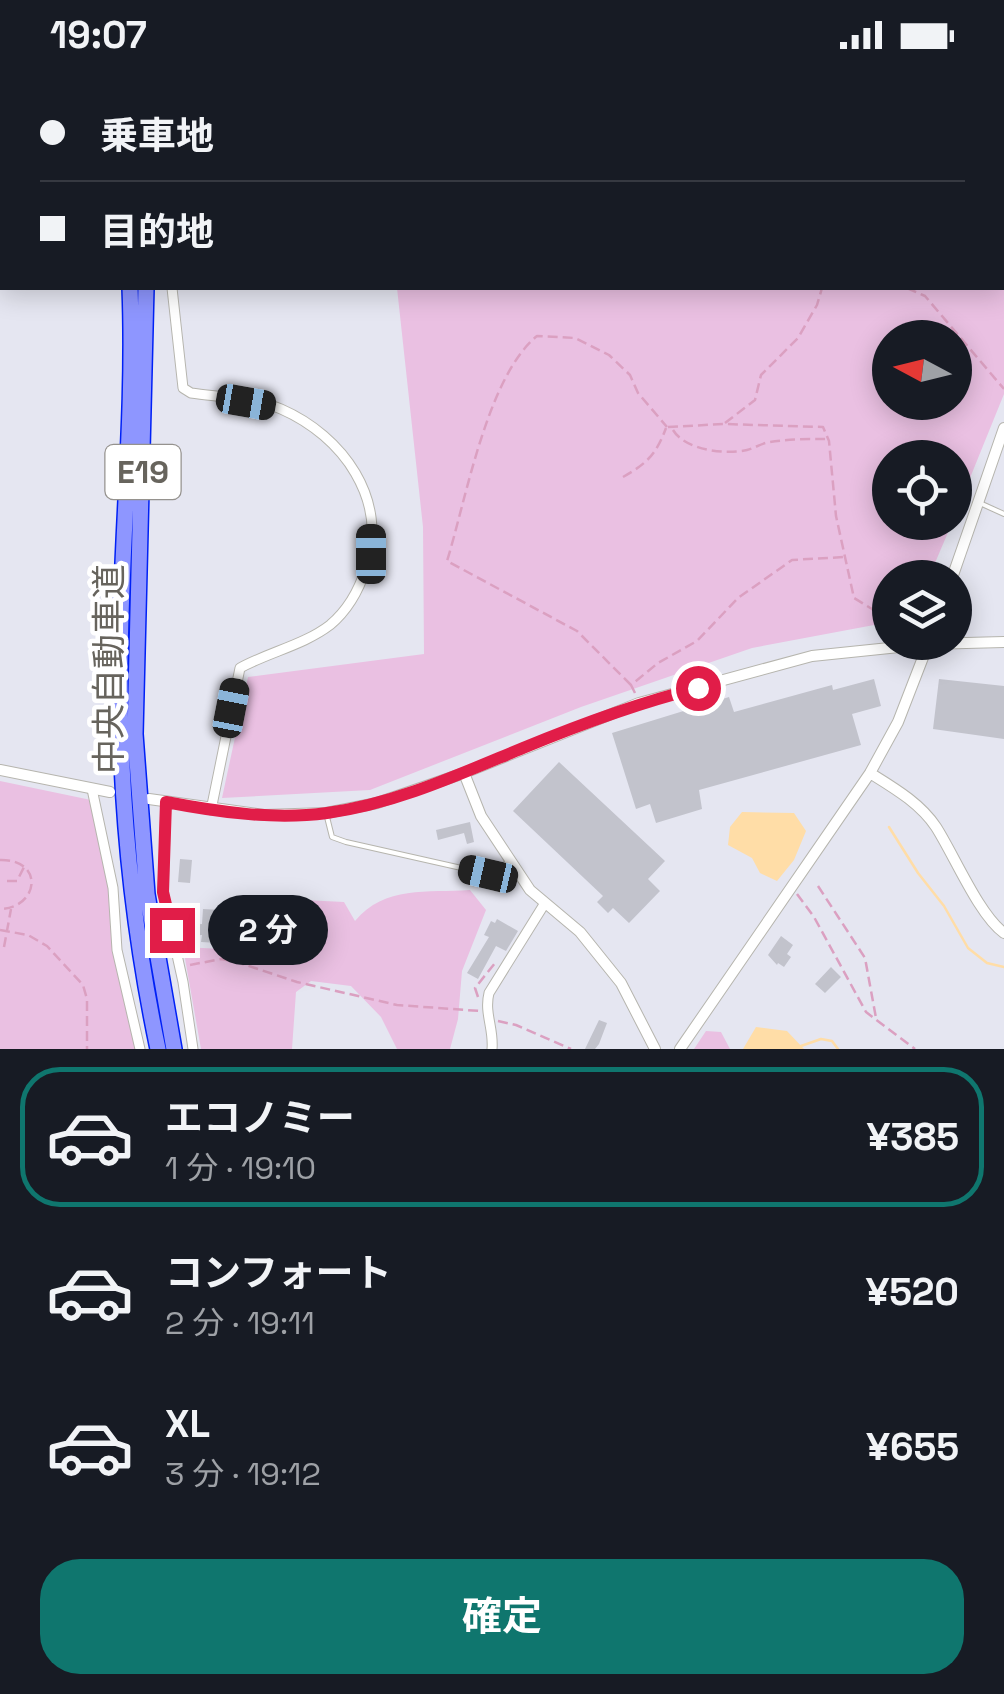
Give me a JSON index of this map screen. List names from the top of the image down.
{
  "streets": {
    "highway": ["E19", "中央自動車道"]
  },
  "north": "left",
  "page": {
    "status": "19:07",
    "banner": ["乗車地", "目的地"],
    "bubble": "2 分",
    "list": [
      {
        "name": "エコノミー",
        "note": "1 分 · 19:10",
        "value": "¥385"
      },
      {
        "name": "コンフォート",
        "note": "2 分 · 19:11",
        "value": "¥520"
      },
      {
        "name": "XL",
        "note": "3 分 · 19:12",
        "value": "¥655"
      }
    ],
    "buttons": "確定"
  }
}
